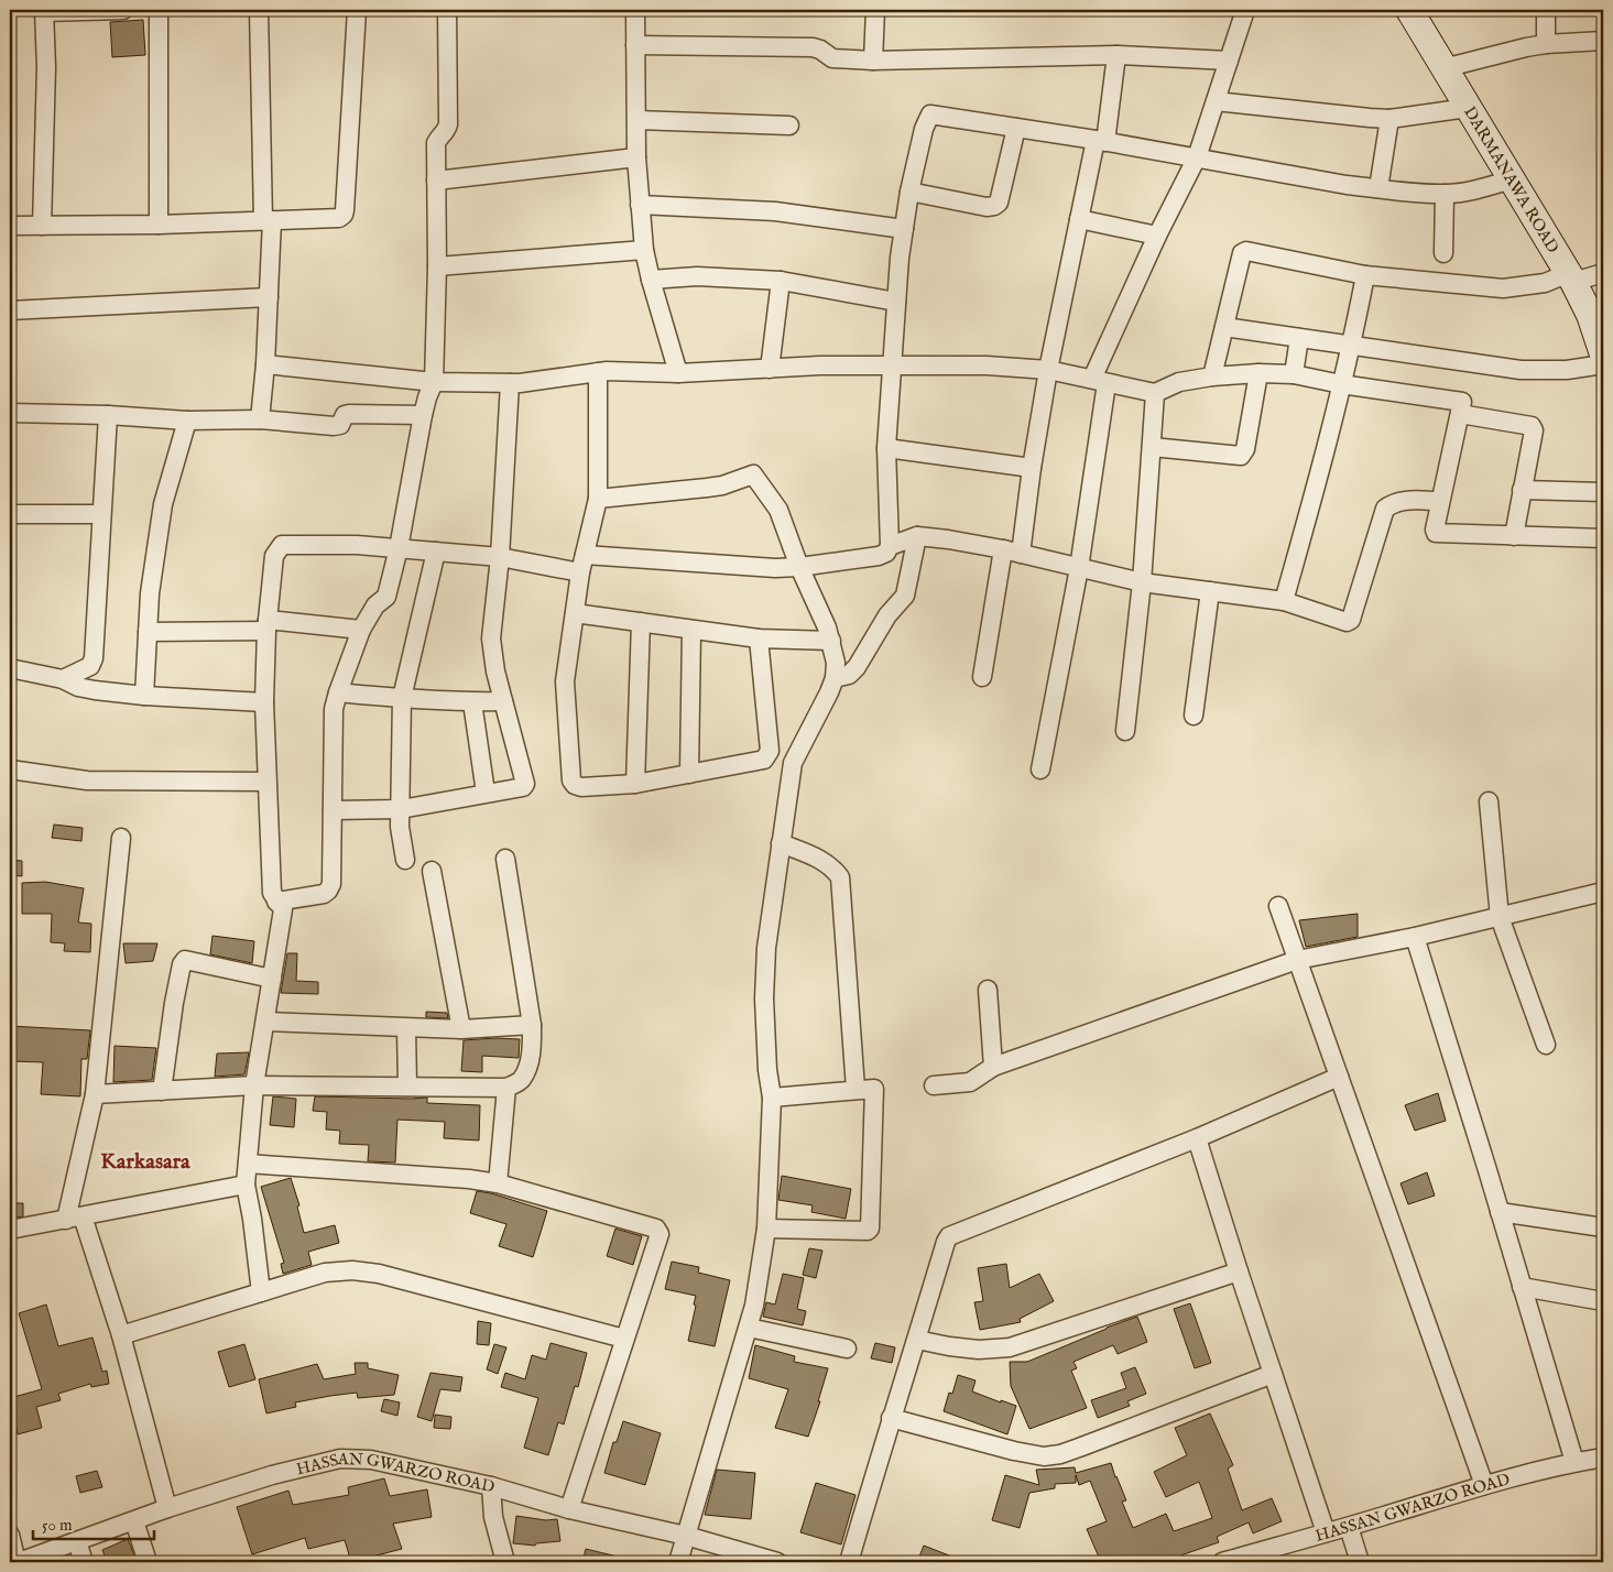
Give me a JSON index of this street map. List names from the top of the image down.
{
  "streets": {
    "street": ["DARMANAWA ROAD", "HASSAN GWARZO ROAD"]
  },
  "districts": ["Karkasara"],
  "scale_bar": "50 m"
}
